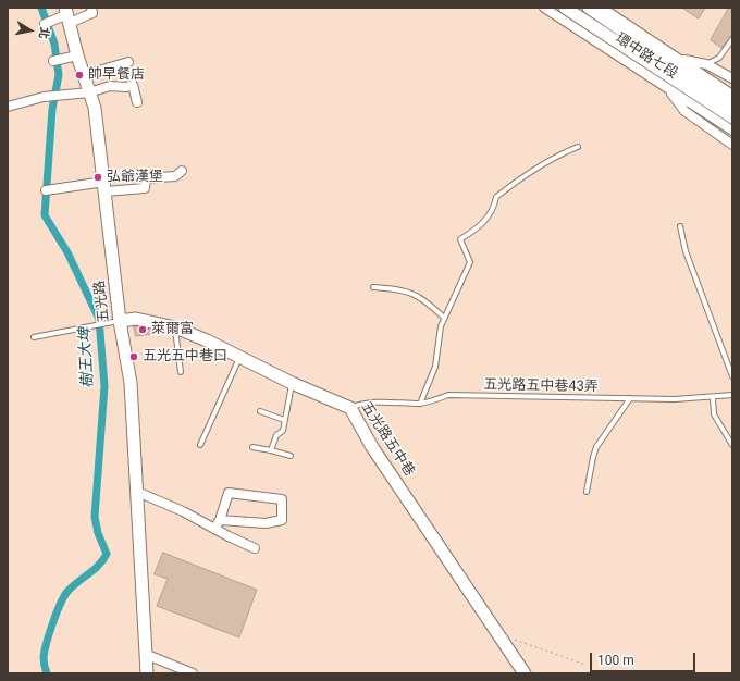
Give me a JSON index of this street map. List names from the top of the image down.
{
  "streets": {
    "street": ["環中路七段", "五光路", "五光路五中巷"],
    "lane": ["五光路五中巷43弄"]
  },
  "crossings": [
    ["五光路", "五光路五中巷"],
    ["五光路五中巷43弄", "五光路五中巷"]
  ],
  "water": ["樹王大埤"],
  "places": [
    "帥早餐店",
    "弘爺漢堡",
    "萊爾富",
    "五光五中巷口"
  ],
  "scale_bar": "100 m",
  "north": "right"
}
